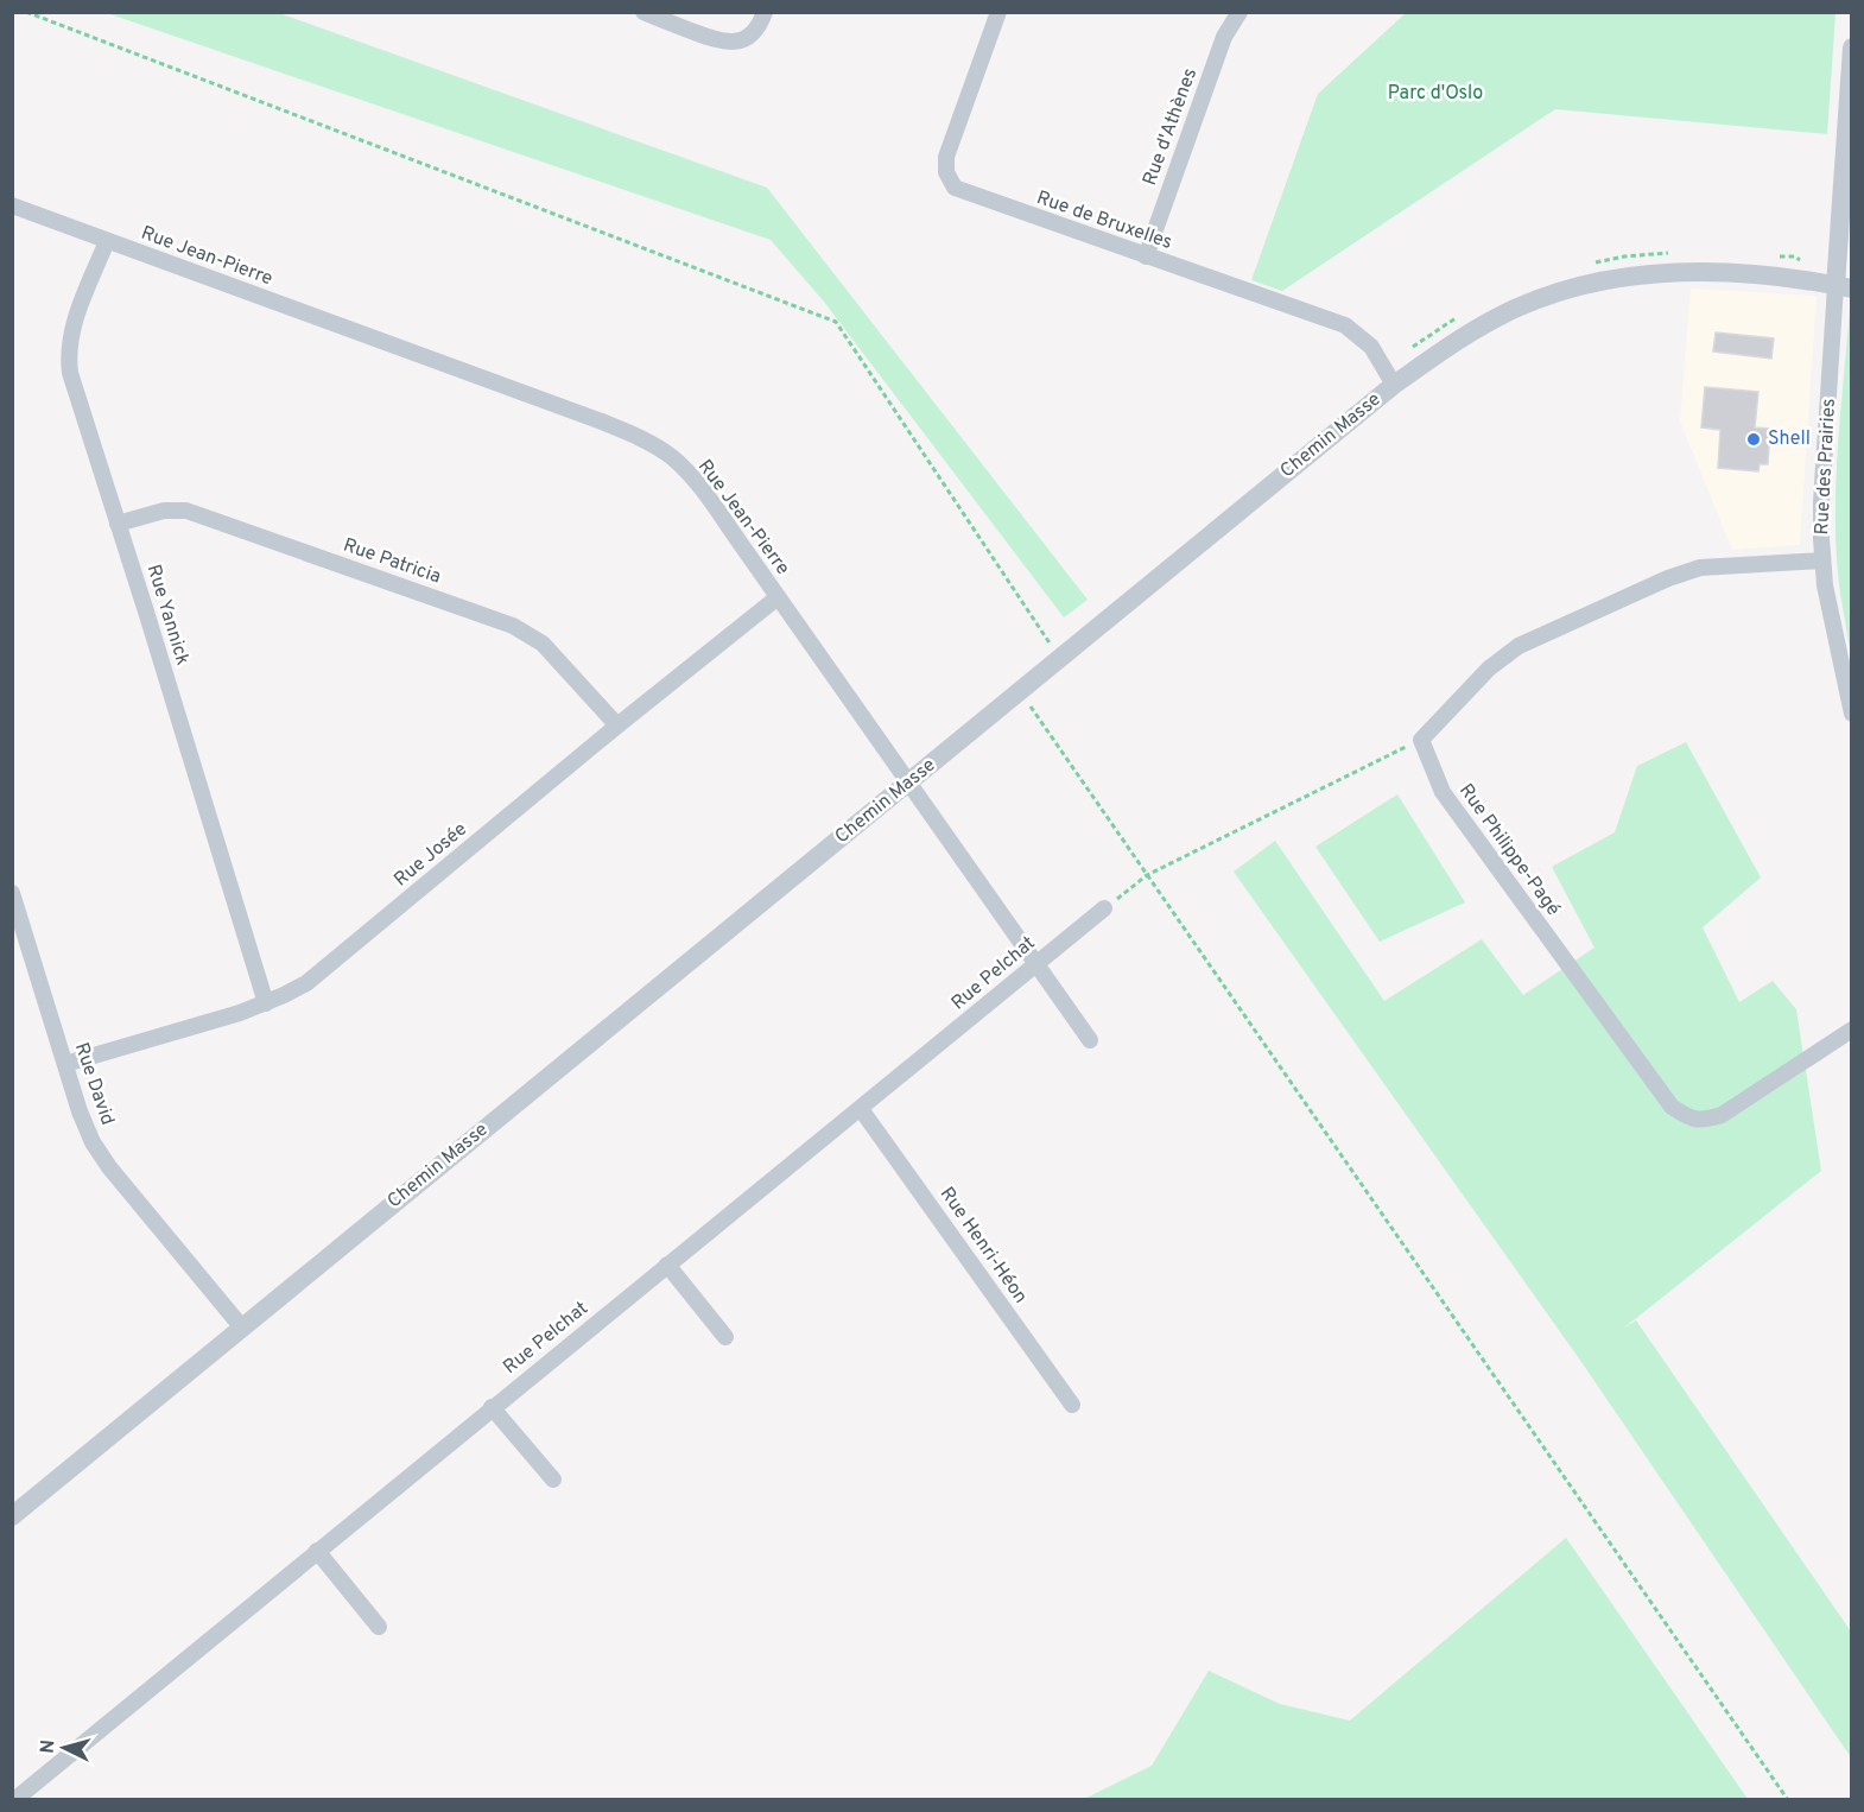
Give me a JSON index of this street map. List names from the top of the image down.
{
  "streets": {
    "street": [
      "Rue d'Athènes",
      "Rue de Bruxelles",
      "Rue Jean-Pierre",
      "Chemin Masse",
      "Rue des Prairies",
      "Rue Patricia",
      "Rue Yannick",
      "Rue Philippe-Pagé",
      "Rue Josée",
      "Rue Pelchat",
      "Rue David",
      "Rue Henri-Héon"
    ]
  },
  "crossings": [
    ["Rue d'Athènes", "Rue de Bruxelles"],
    ["Rue de Bruxelles", "Chemin Masse"],
    ["Rue Jean-Pierre", "Chemin Masse"],
    ["Rue Jean-Pierre", "Rue Yannick"],
    ["Rue Jean-Pierre", "Rue Josée"],
    ["Rue Jean-Pierre", "Rue Pelchat"],
    ["Chemin Masse", "Rue des Prairies"],
    ["Chemin Masse", "Rue David"],
    ["Rue Patricia", "Rue Yannick"],
    ["Rue Patricia", "Rue Josée"],
    ["Rue Yannick", "Rue Josée"],
    ["Rue Josée", "Rue David"],
    ["Rue Pelchat", "Rue Henri-Héon"]
  ],
  "parks": ["Parc d'Oslo"],
  "places": ["Shell"],
  "north": "left"
}
